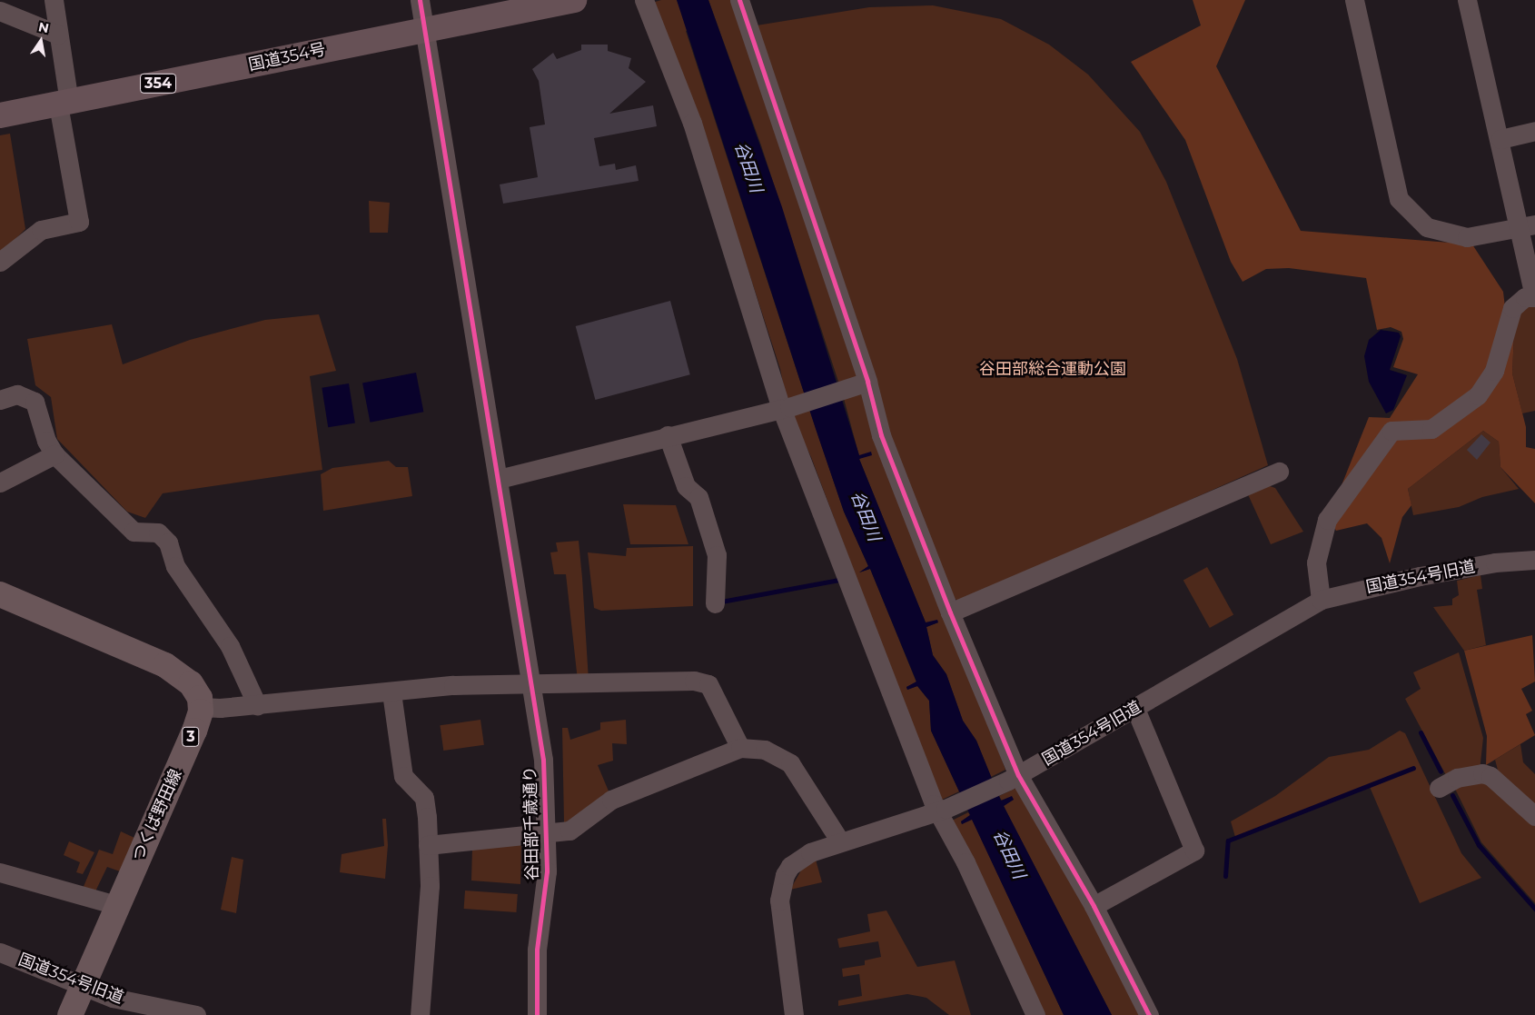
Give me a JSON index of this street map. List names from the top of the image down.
{
  "streets": {
    "highway": ["国道354号", "354"],
    "main road": ["3", "つくば野田線"],
    "street": ["国道354号旧道", "谷田部千歳通り"]
  },
  "crossings": [
    ["国道354号", "谷田部千歳通り"],
    ["国道354号旧道", "つくば野田線"],
    ["3", "つくば野田線"]
  ],
  "water": ["谷田川"],
  "parks": ["谷田部総合運動公園"],
  "north": "top"
}
